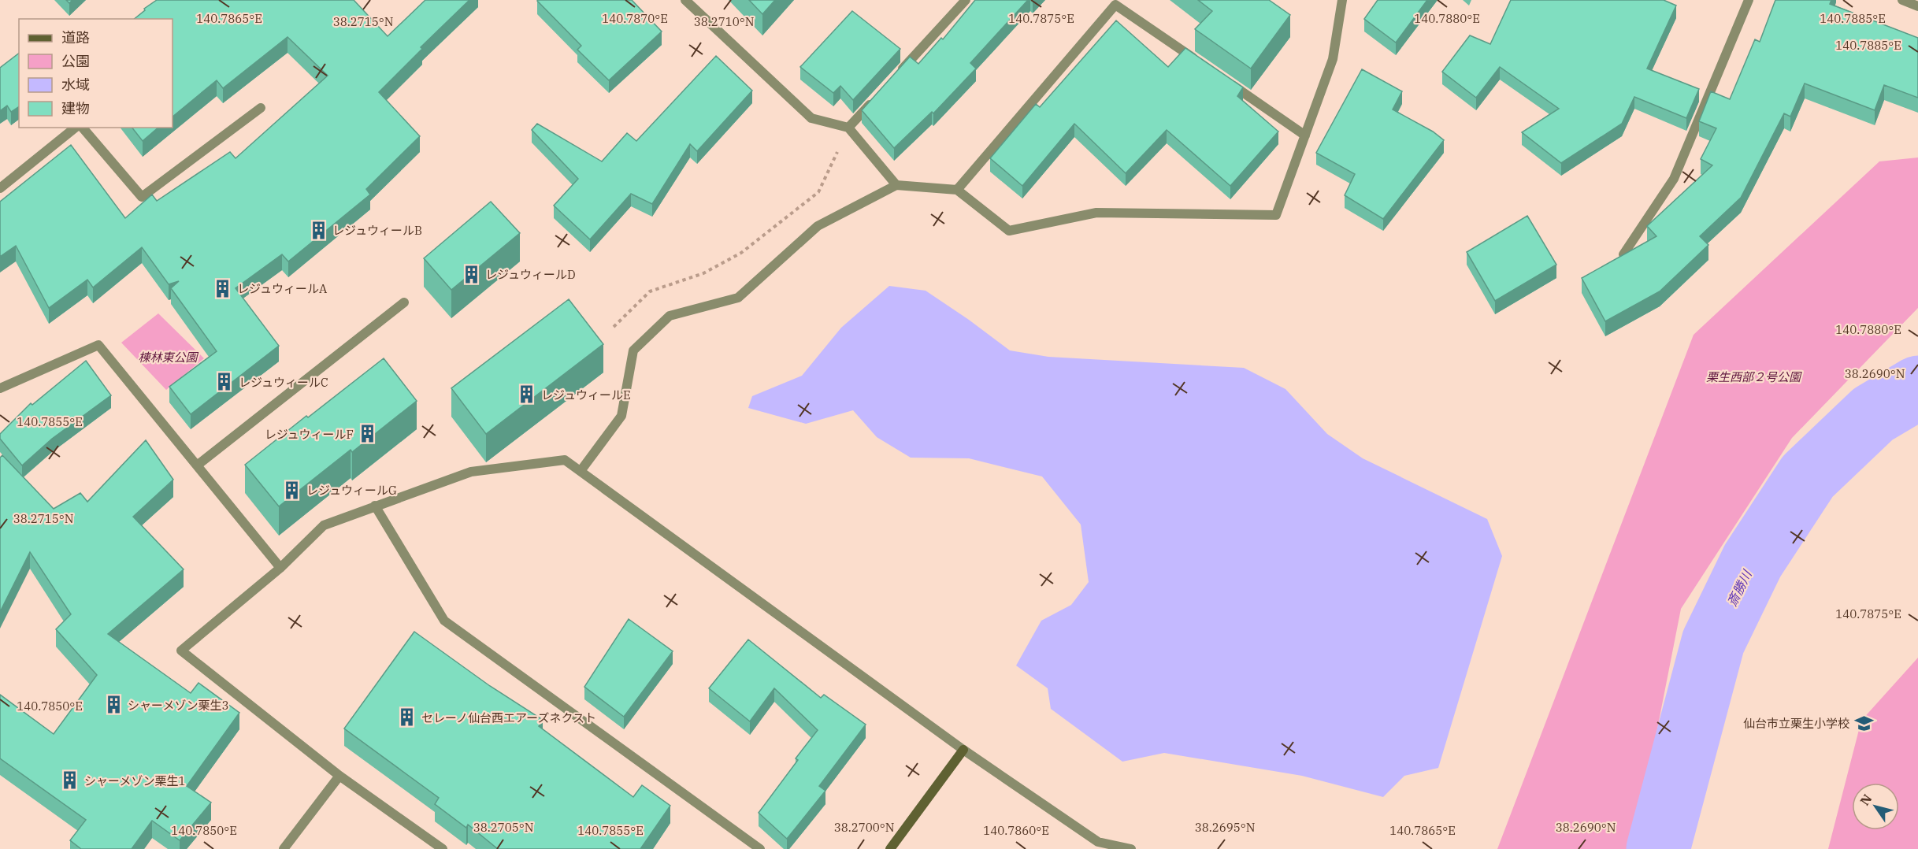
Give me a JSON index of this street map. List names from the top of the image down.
{
  "water": ["斎勝川"],
  "parks": ["棟林東公園", "栗生西部２号公園"],
  "places": {
    "building": [
      "レジュウィールB",
      "レジュウィールD",
      "レジュウィールA",
      "レジュウィールC",
      "レジュウィールE",
      "レジュウィールF",
      "レジュウィールG",
      "シャーメゾン栗生3",
      "セレーノ仙台西エアーズネクスト",
      "シャーメゾン栗生1"
    ],
    "school or university": ["仙台市立栗生小学校"]
  },
  "legend": [
    "道路",
    "公園",
    "水域",
    "建物"
  ],
  "north": "top left",
  "coordinates": [
    "140.7865°E",
    "140.7875°E",
    "140.7870°E",
    "140.7880°E",
    "140.7885°E",
    "38.2715°N",
    "38.2710°N",
    "38.2690°N",
    "140.7855°E",
    "140.7850°E",
    "38.2705°N",
    "38.2700°N",
    "38.2695°N",
    "140.7860°E"
  ]
}
